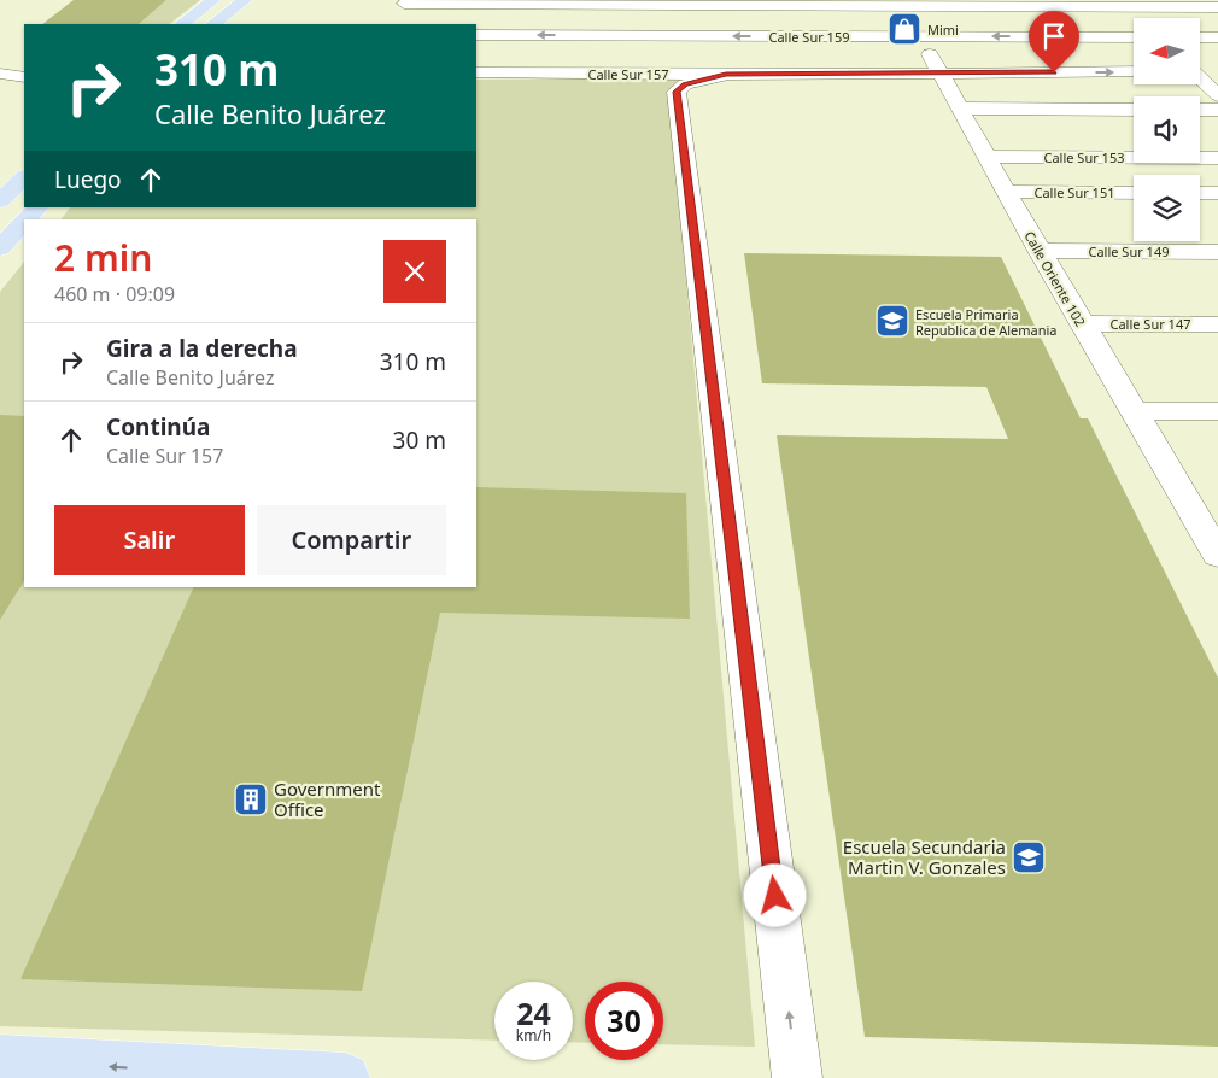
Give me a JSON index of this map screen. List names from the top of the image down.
{
  "streets": {
    "street": [
      "Calle Sur 159",
      "Calle Sur 157",
      "Calle Sur 153",
      "Calle Sur 151",
      "Calle Sur 149",
      "Calle Oriente 102",
      "Calle Sur 147"
    ]
  },
  "crossings": [
    ["Calle Sur 159", "Calle Oriente 102"],
    ["Calle Sur 157", "Calle Oriente 102"],
    ["Calle Sur 153", "Calle Oriente 102"],
    ["Calle Sur 151", "Calle Oriente 102"],
    ["Calle Sur 149", "Calle Oriente 102"],
    ["Calle Oriente 102", "Calle Sur 147"]
  ],
  "places": {
    "shop": ["Mimi"],
    "school or university": ["Escuela Primaria Republica de Alemania", "Escuela Secundaria Martin V. Gonzales"],
    "building": ["Government Office"]
  },
  "north": "left",
  "page": {
    "turn": ["310 m", "Calle Benito Juárez"],
    "then": "Luego",
    "heading": ["2 min", "460 m · 09:09"],
    "list": [
      {
        "name": "Gira a la derecha",
        "note": "Calle Benito Juárez",
        "value": "310 m"
      },
      {
        "name": "Continúa",
        "note": "Calle Sur 157",
        "value": "30 m"
      }
    ],
    "buttons": ["Salir", "Compartir"],
    "speed": "24 km/h",
    "limit": "30"
  }
}
